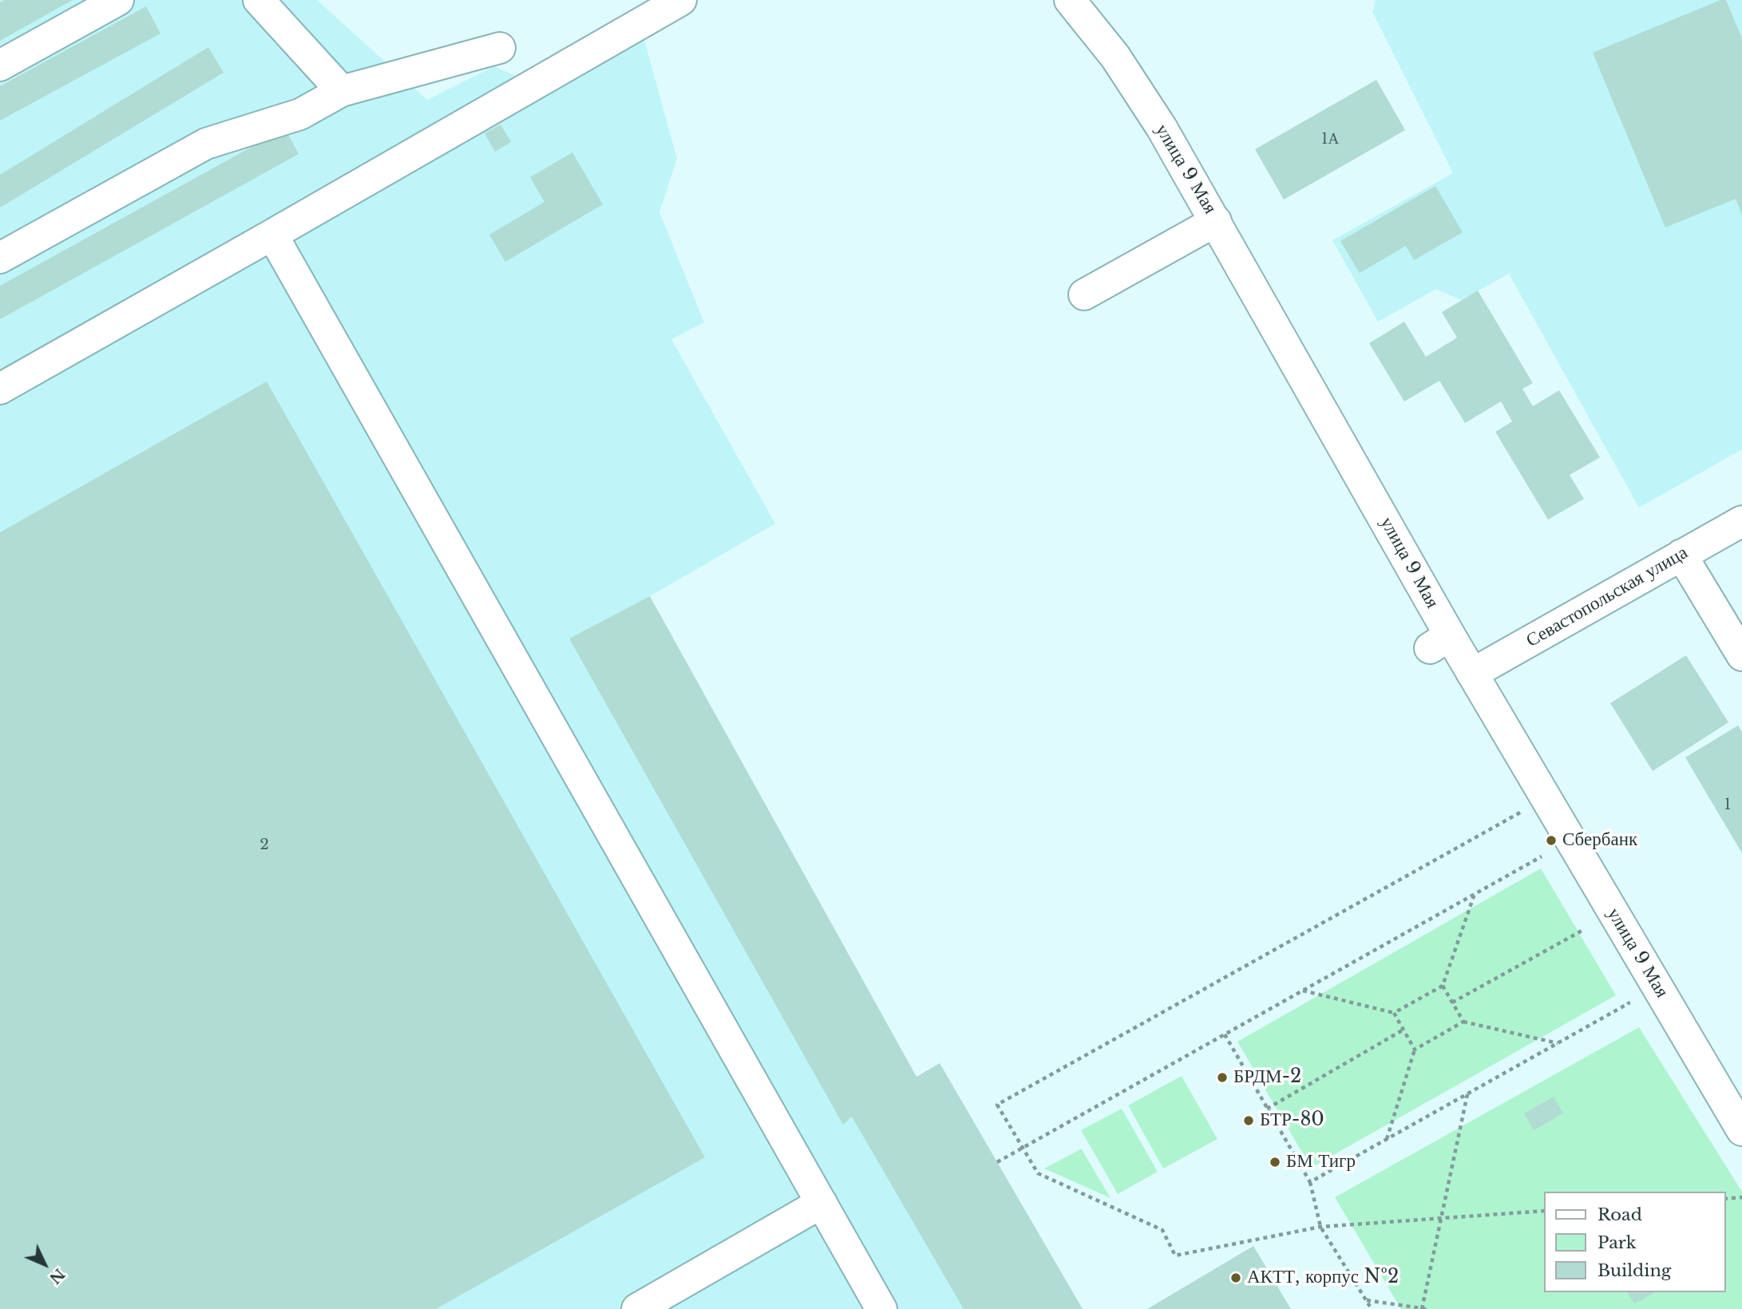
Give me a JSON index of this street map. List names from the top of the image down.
{
  "streets": {
    "main road": ["улица 9 Мая", "Севастопольская улица"]
  },
  "crossings": [
    ["улица 9 Мая", "Севастопольская улица"]
  ],
  "places": [
    "Сбербанк",
    "БРДМ-2",
    "БТР-80",
    "БМ Тигр",
    "АКТТ, корпус №2"
  ],
  "house_numbers": ["1А", "1", "2"],
  "legend": ["Road", "Park", "Building"],
  "north": "bottom right"
}
